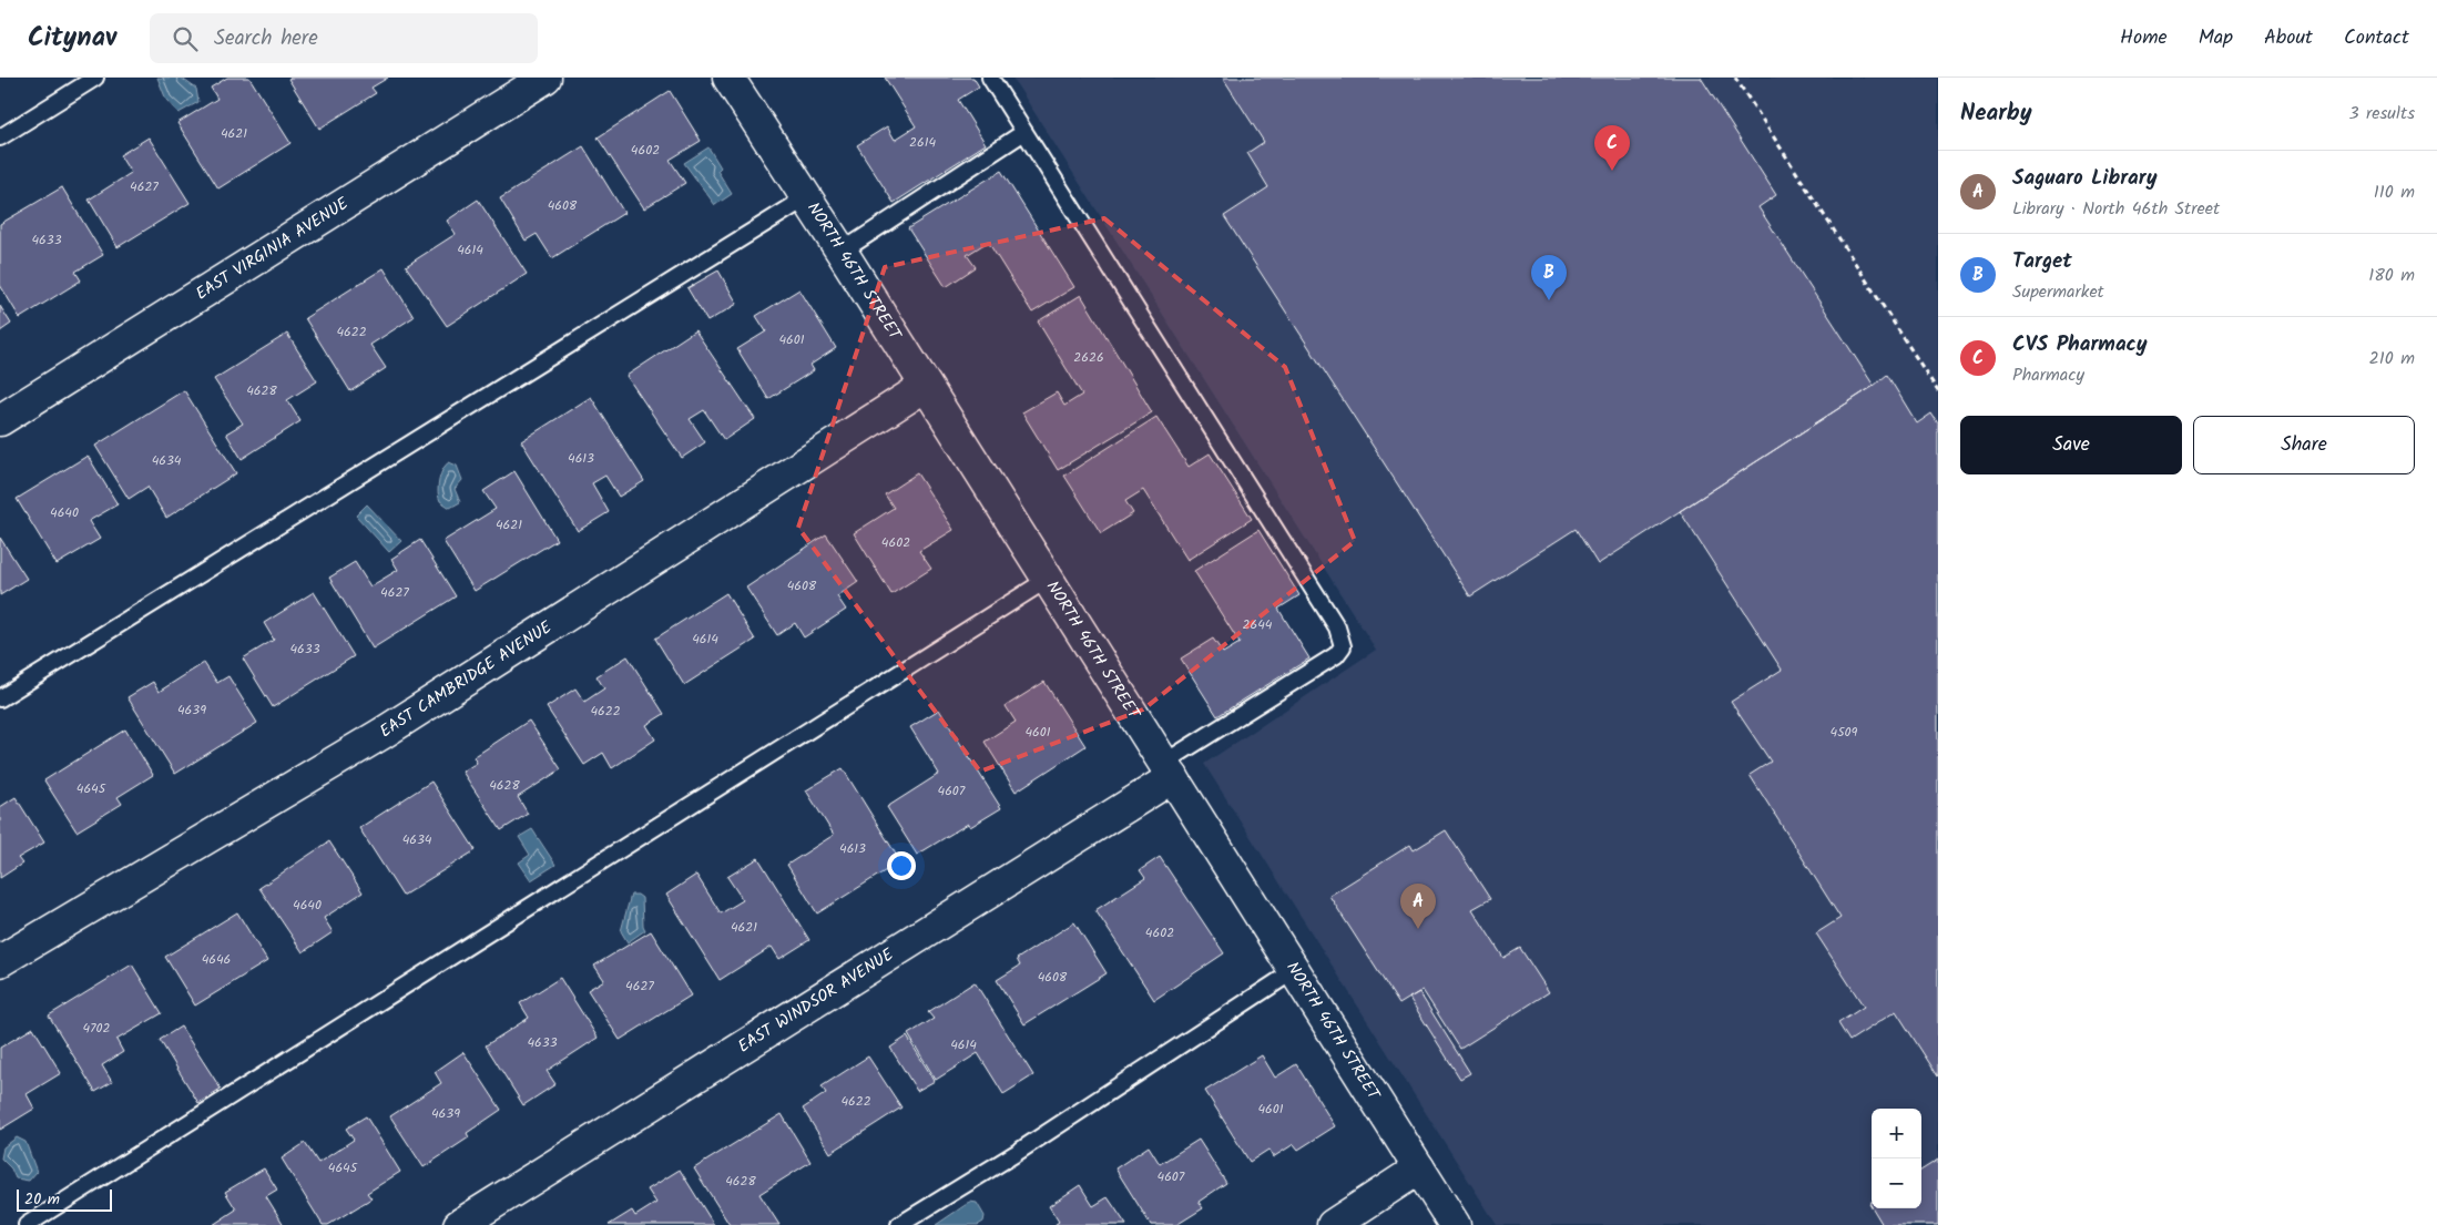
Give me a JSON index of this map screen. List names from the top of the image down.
{
  "streets": {
    "street": [
      "EAST VIRGINIA AVENUE",
      "NORTH 46TH STREET",
      "EAST CAMBRIDGE AVENUE",
      "EAST WINDSOR AVENUE"
    ]
  },
  "crossings": [
    ["NORTH 46TH STREET", "EAST CAMBRIDGE AVENUE"],
    ["NORTH 46TH STREET", "EAST WINDSOR AVENUE"]
  ],
  "house_numbers": [
    "4621",
    "2614",
    "4602",
    "4627",
    "4608",
    "4633",
    "4614",
    "4622",
    "4601",
    "2626",
    "4628",
    "4613",
    "4634",
    "4640",
    "4621",
    "4602",
    "4608",
    "4627",
    "2644",
    "4614",
    "4633",
    "4639",
    "4622",
    "4601",
    "4509",
    "4628",
    "4645",
    "4607",
    "4634",
    "4613",
    "4640",
    "4621",
    "4602",
    "4646",
    "4608",
    "4627",
    "4702",
    "4633",
    "4614",
    "4622",
    "4601",
    "4639",
    "4645",
    "4607",
    "4628"
  ],
  "scale_bar": "20 m",
  "page": {
    "header": "Citynav",
    "search": "Search here",
    "nav": [
      "Home",
      "Map",
      "About",
      "Contact"
    ],
    "heading": ["Nearby", "3 results"],
    "pins": ["C", "B", "A"],
    "list": [
      {
        "mark": "A",
        "name": "Saguaro Library",
        "note": "Library · North 46th Street",
        "value": "110 m"
      },
      {
        "mark": "B",
        "name": "Target",
        "note": "Supermarket",
        "value": "180 m"
      },
      {
        "mark": "C",
        "name": "CVS Pharmacy",
        "note": "Pharmacy",
        "value": "210 m"
      }
    ],
    "buttons": ["Save", "Share"],
    "map_buttons": ["+", "−"],
    "scale": "20 m"
  }
}
